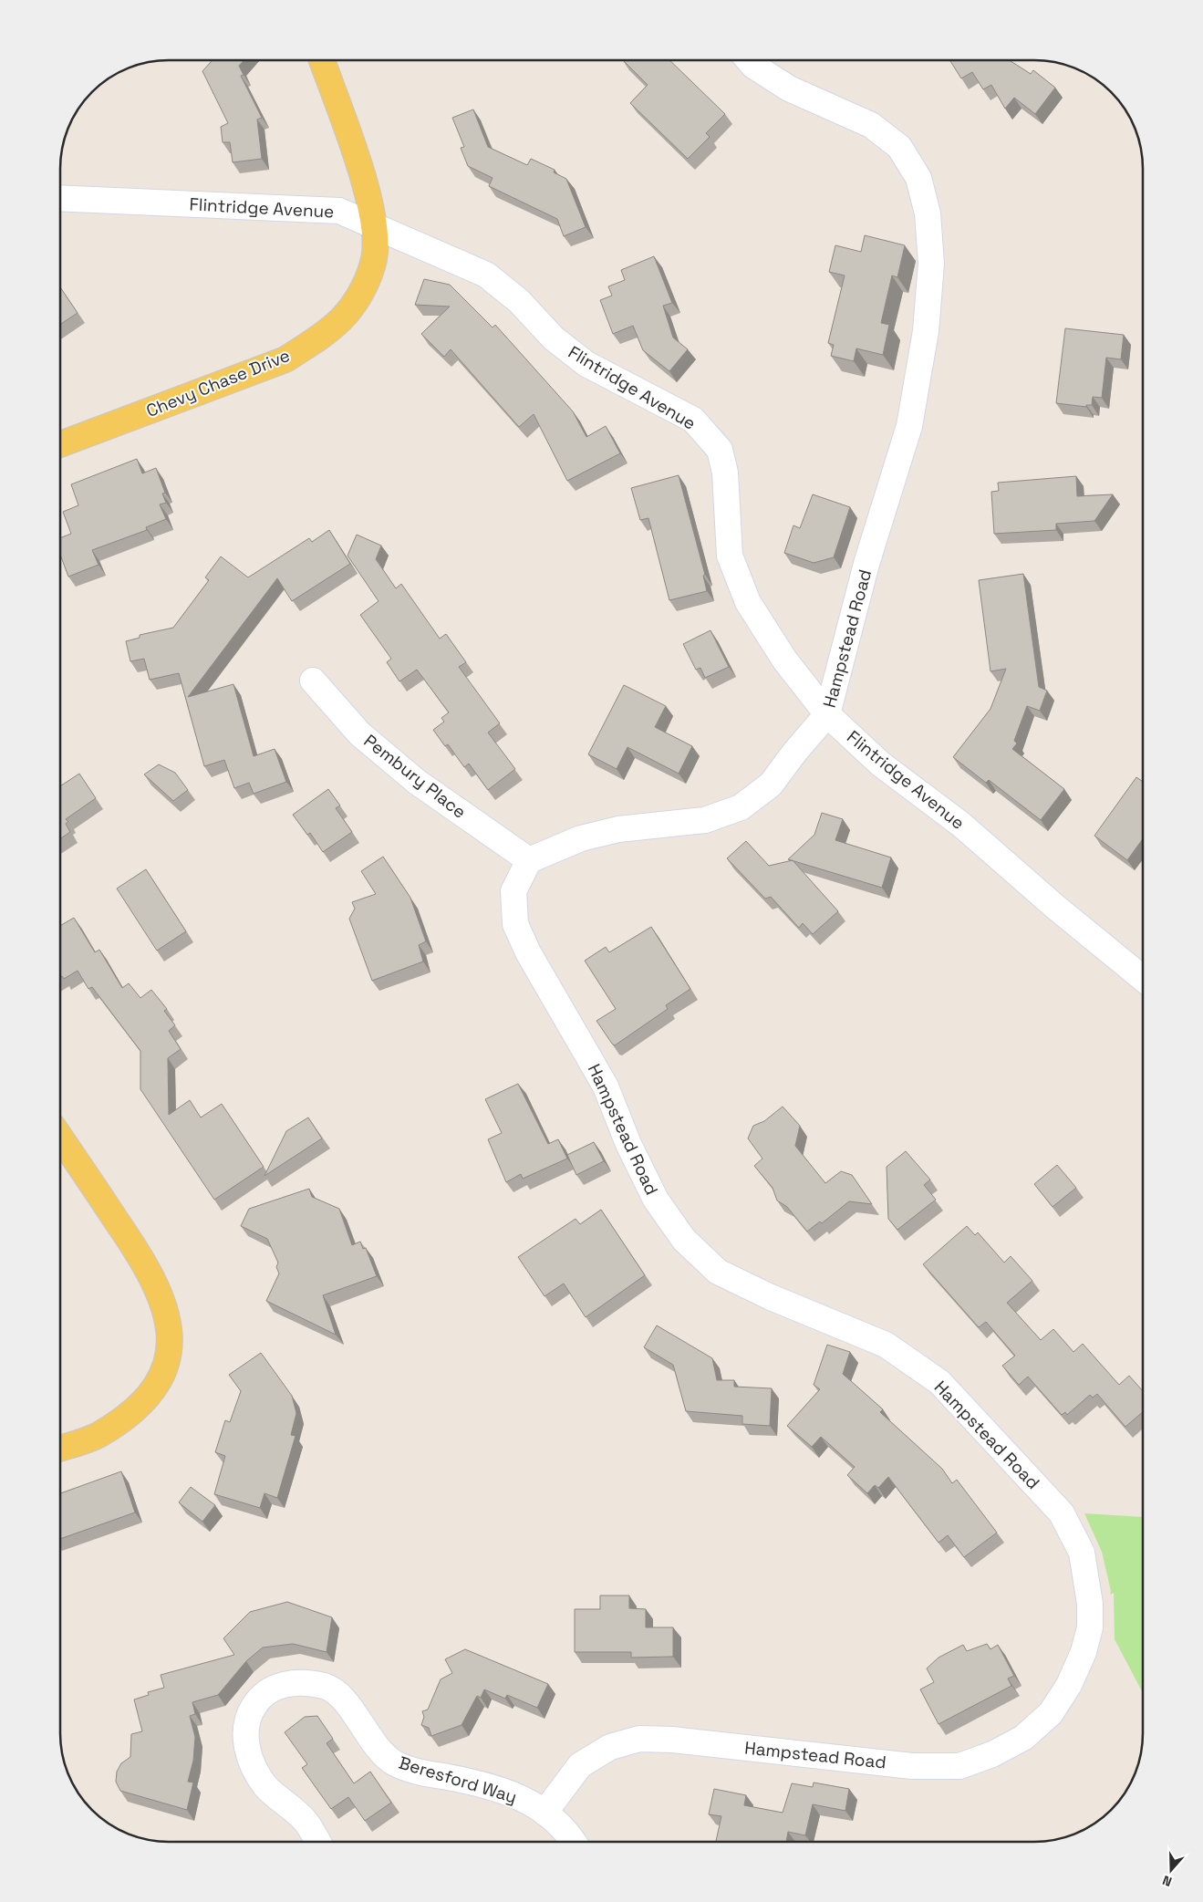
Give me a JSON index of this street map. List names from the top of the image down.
{
  "streets": {
    "main road": ["Chevy Chase Drive"],
    "street": [
      "Flintridge Avenue",
      "Hampstead Road",
      "Pembury Place",
      "Beresford Way"
    ]
  },
  "crossings": [
    ["Flintridge Avenue", "Chevy Chase Drive"],
    ["Flintridge Avenue", "Hampstead Road"],
    ["Hampstead Road", "Pembury Place"],
    ["Hampstead Road", "Beresford Way"]
  ],
  "north": "bottom"
}
